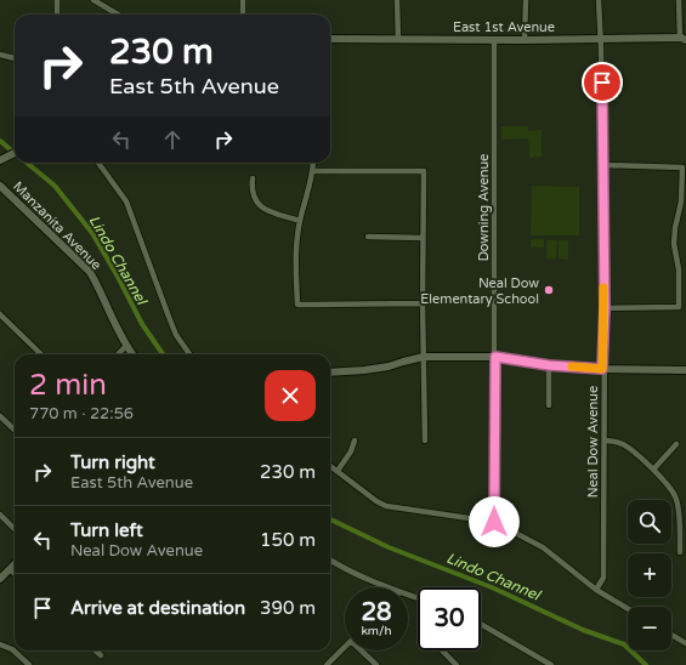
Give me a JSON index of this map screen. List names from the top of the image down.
{
  "streets": {
    "street": [
      "East 1st Avenue",
      "Downing Avenue",
      "Manzanita Avenue",
      "Neal Dow Avenue"
    ]
  },
  "crossings": [
    ["East 1st Avenue", "Downing Avenue"],
    ["East 1st Avenue", "Neal Dow Avenue"]
  ],
  "water": ["Lindo Channel"],
  "places": ["Neal Dow Elementary School"],
  "page": {
    "turn": ["230 m", "East 5th Avenue"],
    "heading": ["2 min", "770 m · 22:56"],
    "list": [
      {
        "name": "Turn right",
        "note": "East 5th Avenue",
        "value": "230 m"
      },
      {
        "name": "Turn left",
        "note": "Neal Dow Avenue",
        "value": "150 m"
      },
      {
        "name": "Arrive at destination",
        "value": "390 m"
      }
    ],
    "map_buttons": ["+", "−"],
    "speed": "28 km/h",
    "limit": "30"
  }
}
